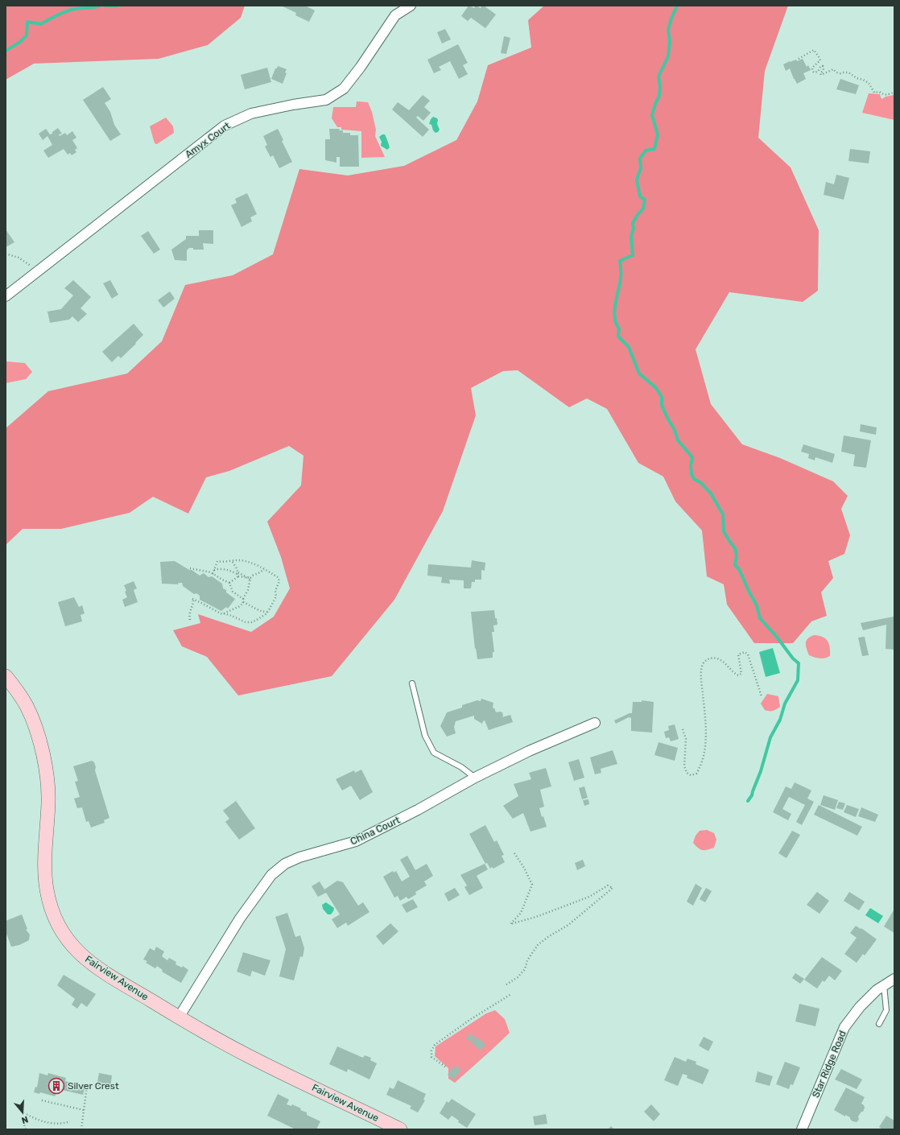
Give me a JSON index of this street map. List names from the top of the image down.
{
  "streets": {
    "main road": ["Fairview Avenue"],
    "street": ["Amyx Court", "China Court", "Star Ridge Road"]
  },
  "crossings": [
    ["China Court", "Fairview Avenue"]
  ],
  "places": {
    "building": ["Silver Crest"]
  },
  "north": "bottom"
}
